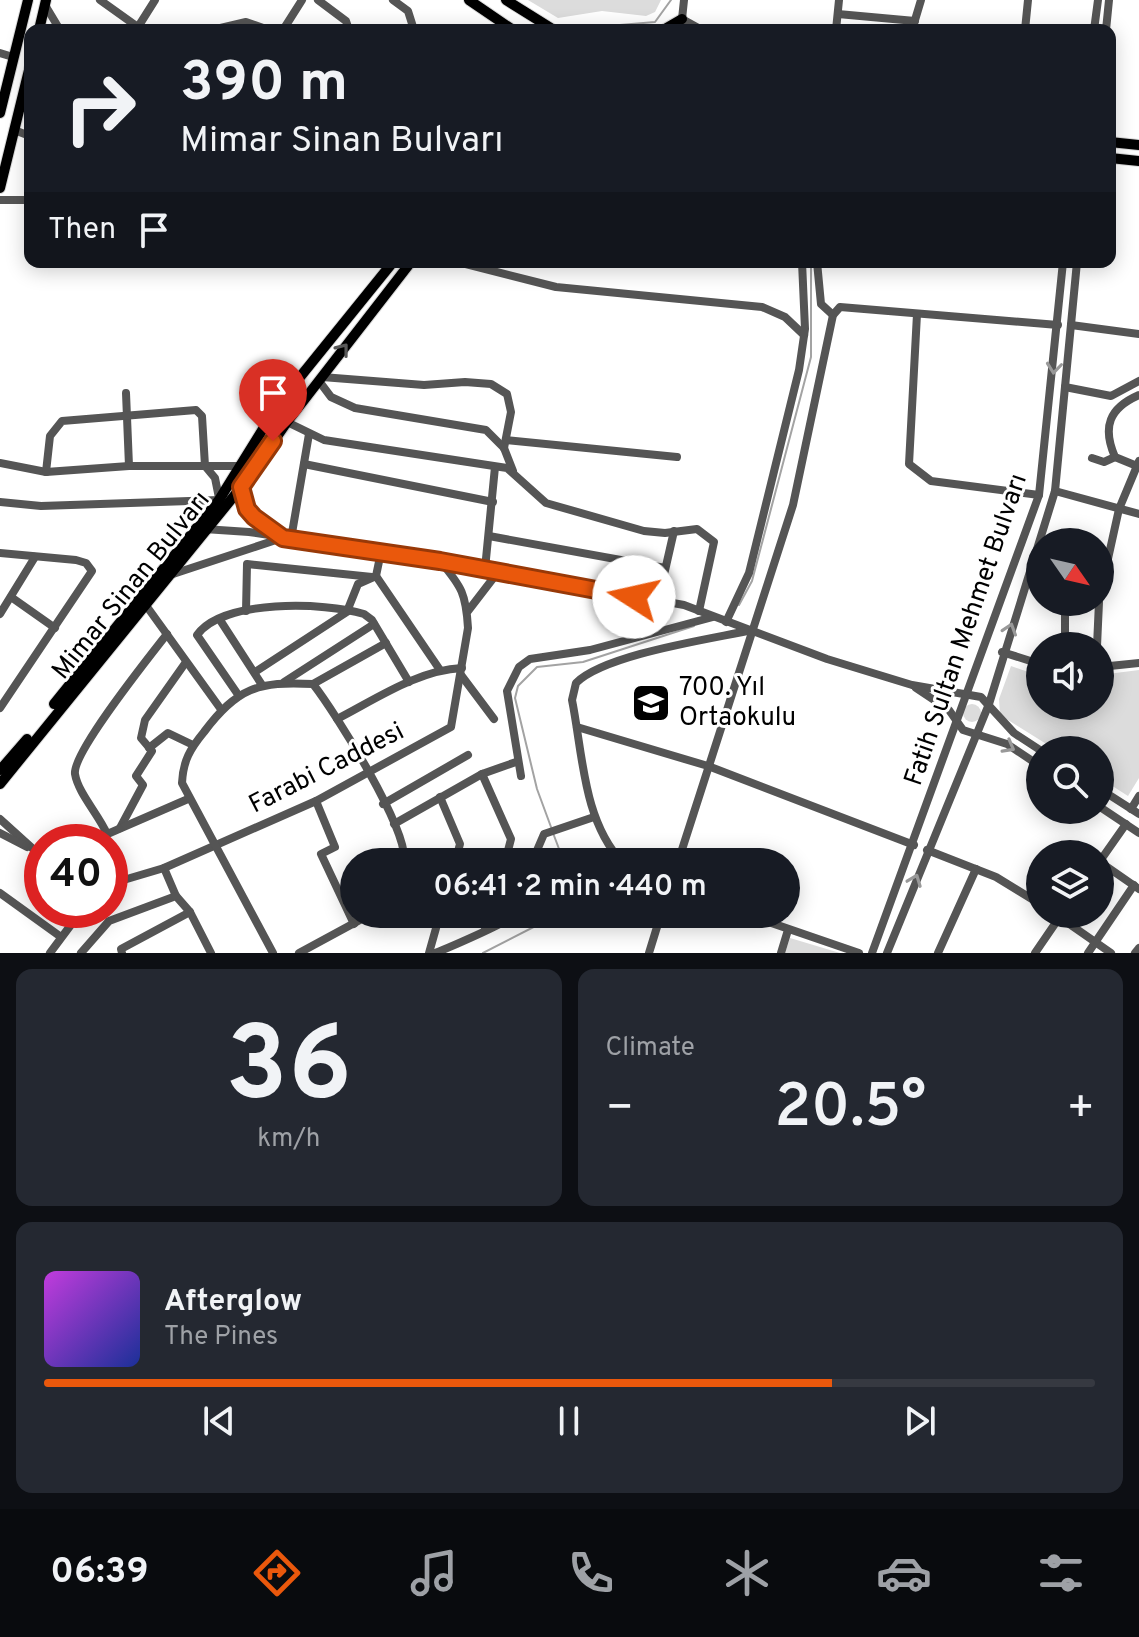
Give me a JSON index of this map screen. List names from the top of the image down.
{
  "streets": {
    "main road": ["Mimar Sinan Bulvarı"],
    "street": ["Fatih Sultan Mehmet Bulvarı", "Farabi Caddesi"]
  },
  "places": {
    "school or university": ["700. Yıl Ortaokulu"]
  },
  "north": "bottom right",
  "page": {
    "turn": ["390 m", "Mimar Sinan Bulvarı"],
    "then": "Then",
    "limit": "40",
    "trip": "06:41 · 2 min · 440 m",
    "tile": [
      ["36", "km/h"],
      "Climate"
    ],
    "heat": ["−", "20.5°", "+"],
    "song": ["Afterglow", "The Pines"],
    "tabs": "06:39"
  }
}
